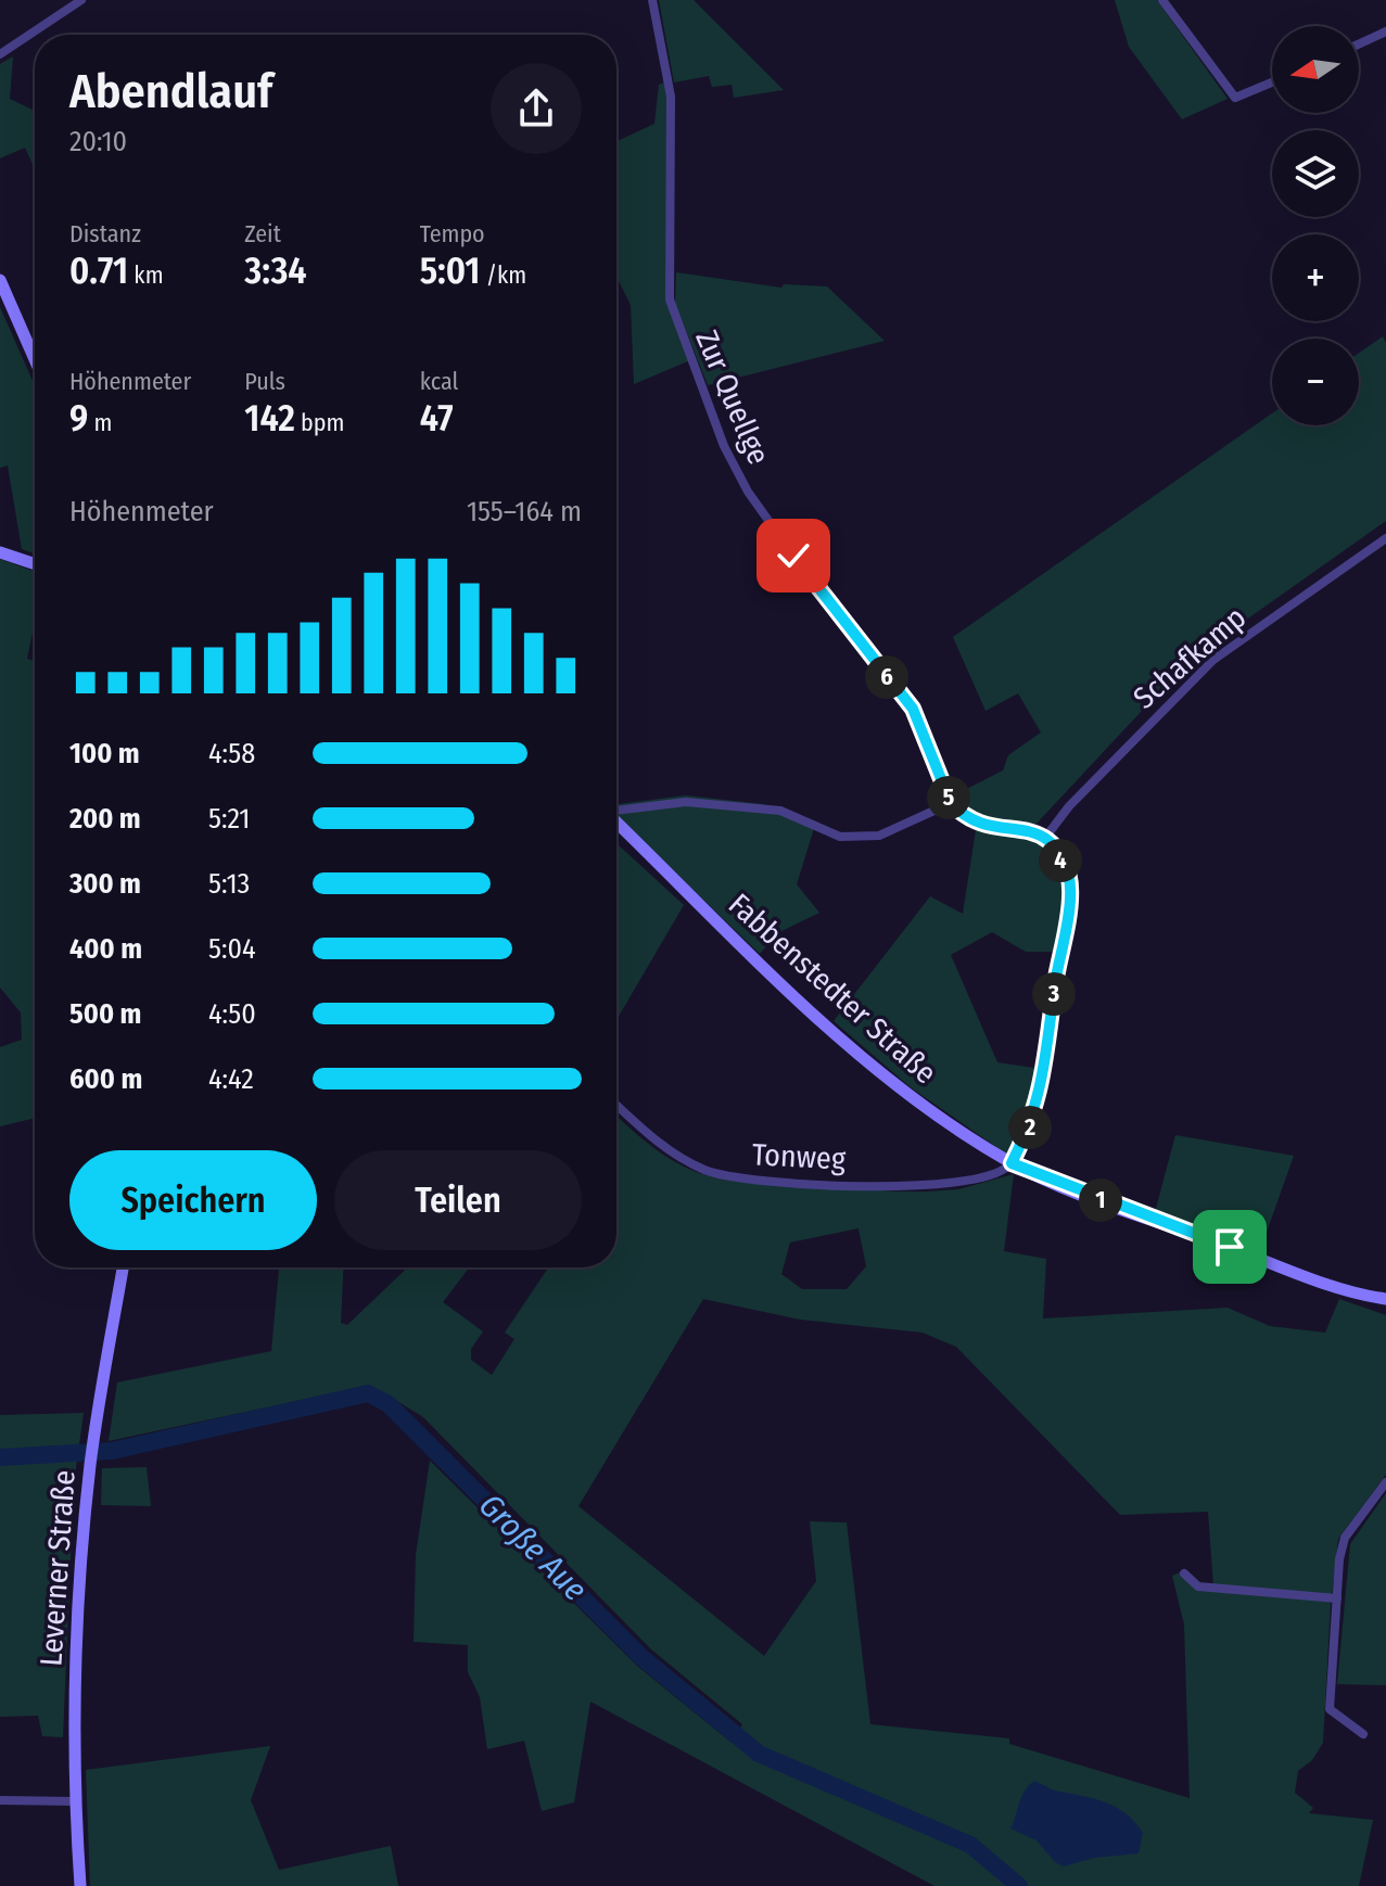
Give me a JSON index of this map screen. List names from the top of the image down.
{
  "streets": {
    "street": [
      "Zur Quellge",
      "Schafkamp",
      "Fabbenstedter Straße",
      "Tonweg",
      "Leverner Straße"
    ]
  },
  "crossings": [
    ["Fabbenstedter Straße", "Tonweg"]
  ],
  "water": ["Große Aue"],
  "north": "left",
  "page": {
    "map_buttons": ["+", "−"],
    "heading": ["Abendlauf", "20:10"],
    "stats": [
      ["Distanz", "0.71 km"],
      ["Zeit", "3:34"],
      ["Tempo", "5:01 /km"],
      ["Höhenmeter", "9 m"],
      ["Puls", "142 bpm"],
      ["kcal", "47"]
    ],
    "chart": ["Höhenmeter", "155–164 m"],
    "pins": [
      "6",
      "5",
      "4",
      "3",
      "2",
      "1"
    ],
    "list": [
      {
        "name": "100 m",
        "note": "4:58"
      },
      {
        "name": "200 m",
        "note": "5:21"
      },
      {
        "name": "300 m",
        "note": "5:13"
      },
      {
        "name": "400 m",
        "note": "5:04"
      },
      {
        "name": "500 m",
        "note": "4:50"
      },
      {
        "name": "600 m",
        "note": "4:42"
      }
    ],
    "buttons": ["Speichern", "Teilen"]
  }
}
